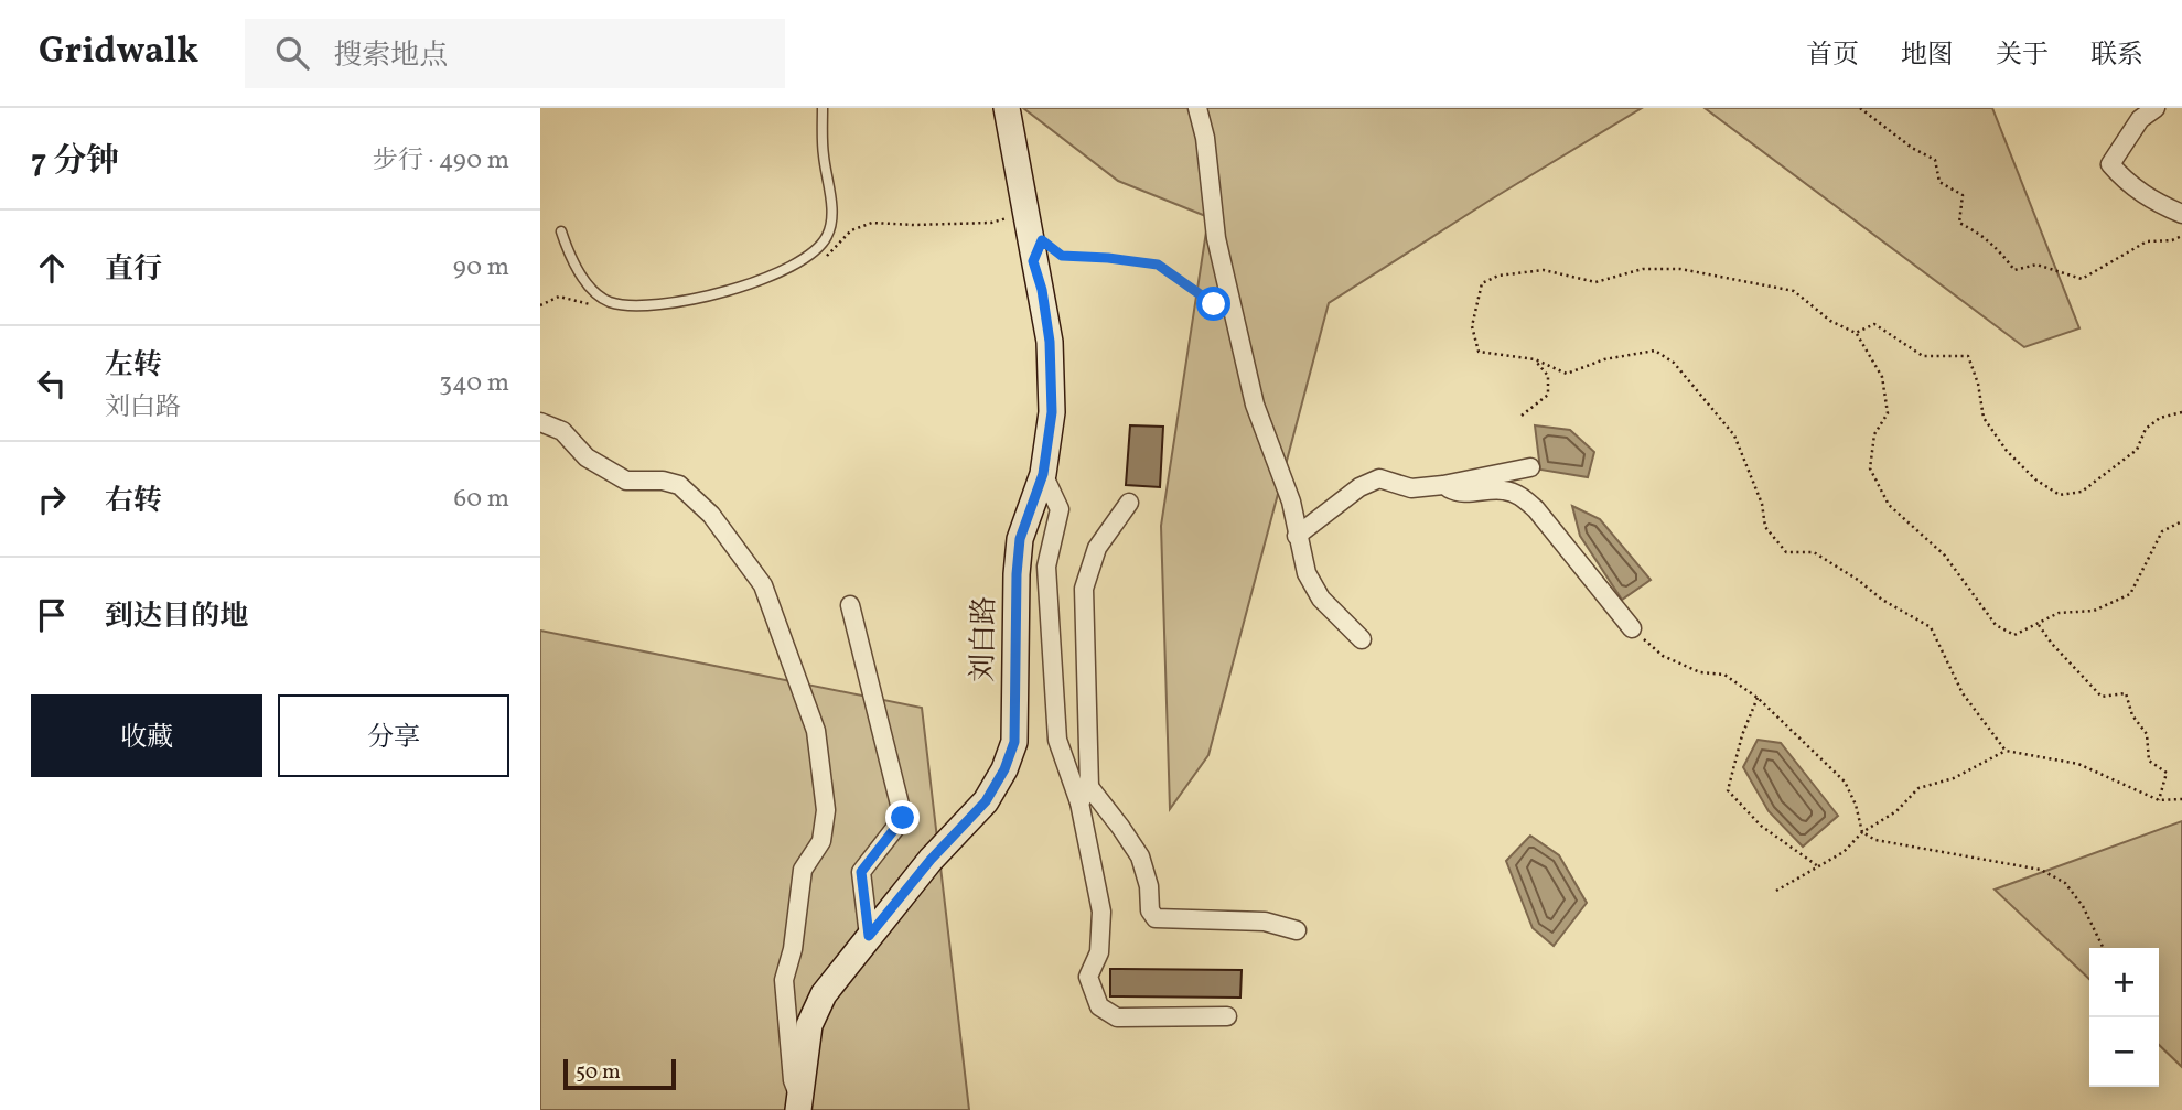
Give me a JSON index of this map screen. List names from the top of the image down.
{
  "streets": {
    "street": ["刘白路"]
  },
  "scale_bar": "50 m",
  "page": {
    "header": "Gridwalk",
    "search": "搜索地点",
    "nav": [
      "首页",
      "地图",
      "关于",
      "联系"
    ],
    "heading": ["7 分钟", "步行 · 490 m"],
    "list": [
      ["直行", "90 m"],
      ["左转", "刘白路", "340 m"],
      ["右转", "60 m"],
      "到达目的地"
    ],
    "buttons": ["收藏", "分享"],
    "map_buttons": ["+", "−"],
    "scale": "50 m"
  }
}
